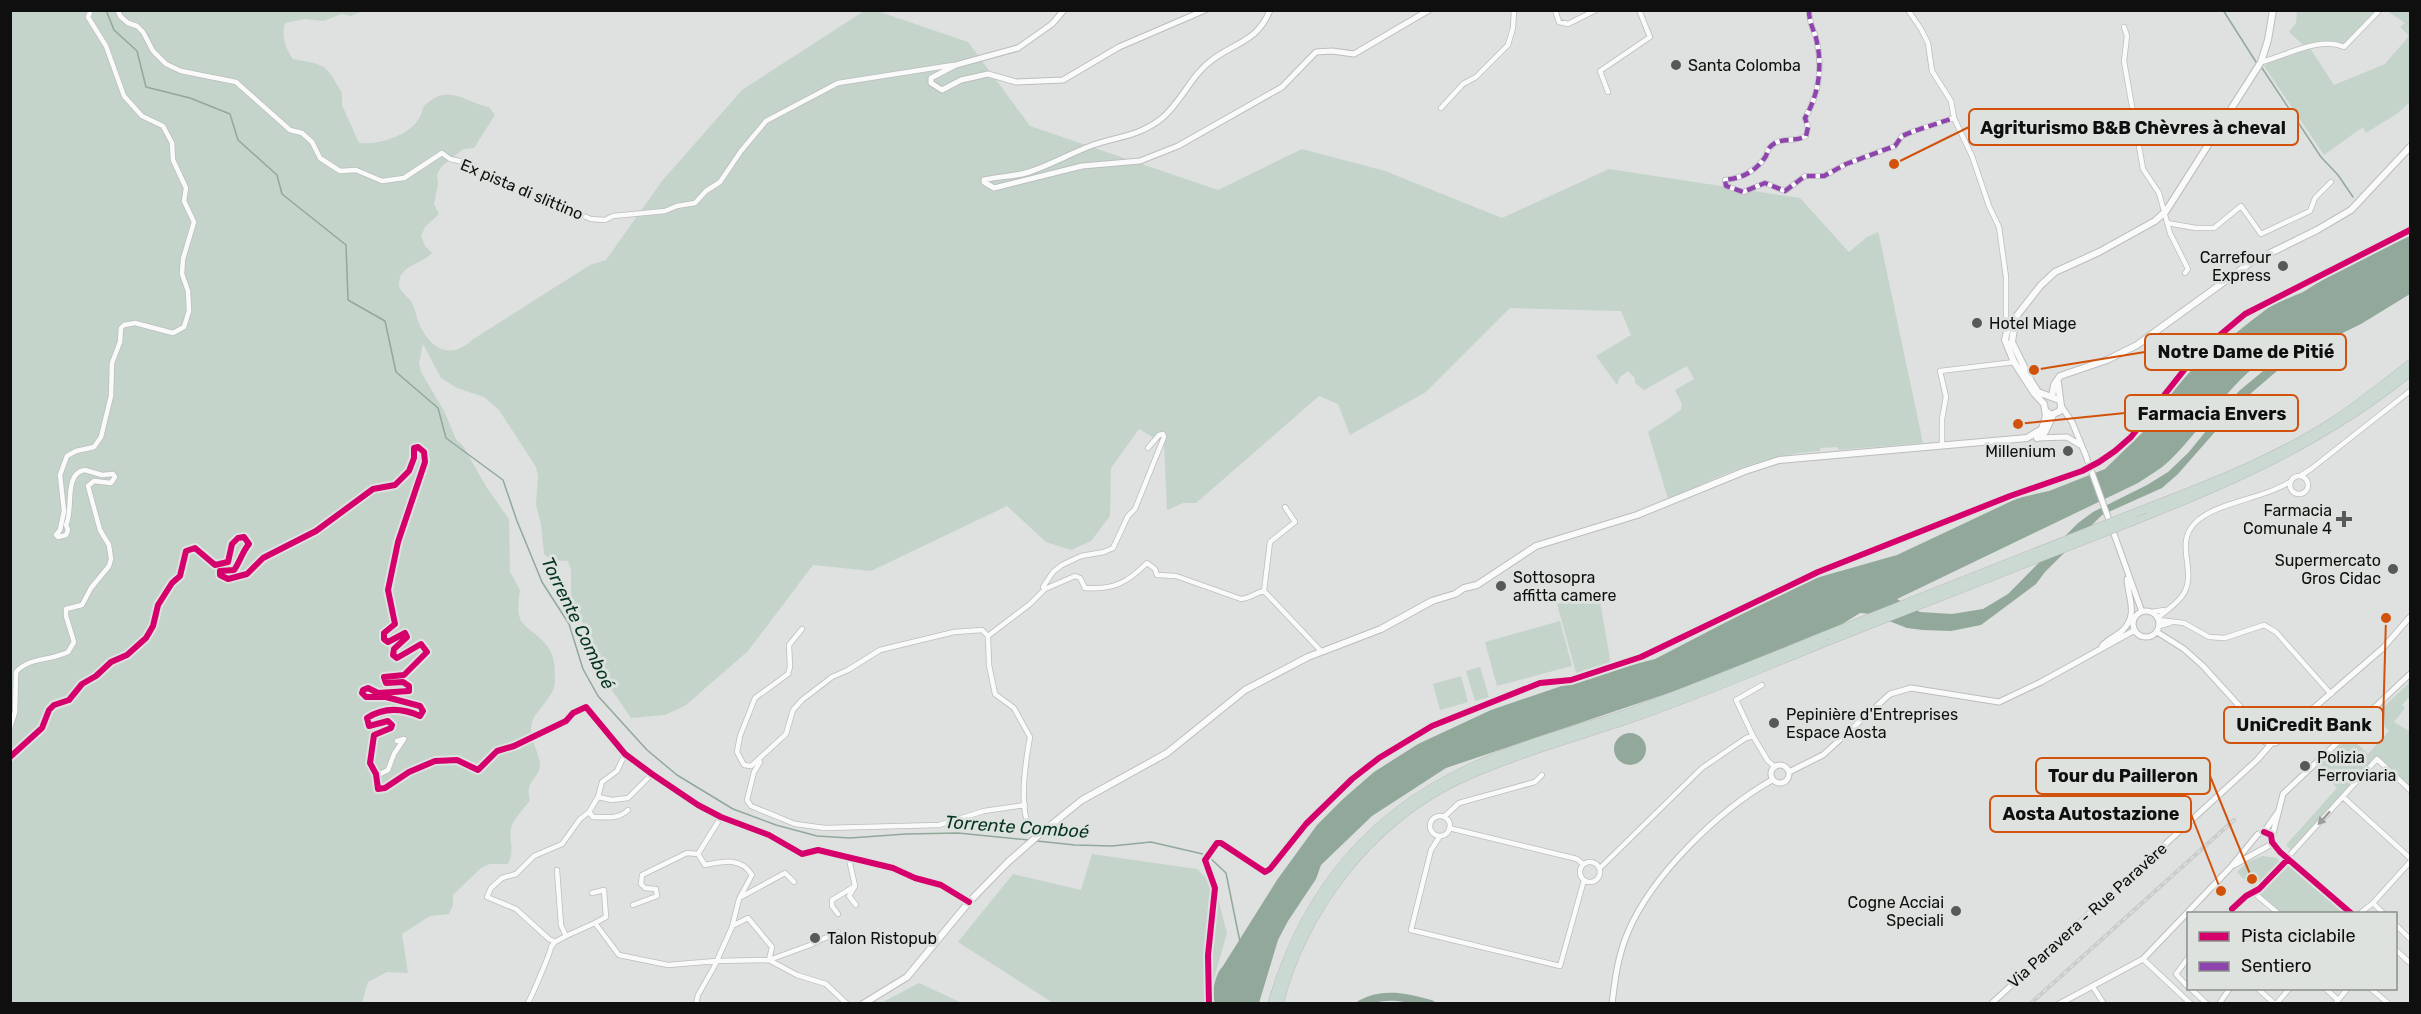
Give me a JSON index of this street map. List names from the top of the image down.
{
  "streets": {
    "street": ["Ex pista di slittino", "Via Paravera - Rue Paravère"]
  },
  "water": ["Torrente Comboé"],
  "places": {
    "other": [
      "Santa Colomba",
      "Agriturismo B&B Chèvres à cheval",
      "Carrefour Express",
      "Hotel Miage",
      "Notre Dame de Pitié",
      "Farmacia Envers",
      "Millenium",
      "Supermercato Gros Cidac",
      "Sottosopra affitta camere",
      "UniCredit Bank",
      "Pepinière d'Entreprises Espace Aosta",
      "Polizia Ferroviaria",
      "Tour du Pailleron",
      "Aosta Autostazione",
      "Cogne Acciai Speciali",
      "Talon Ristopub"
    ],
    "health": ["Farmacia Comunale 4"]
  },
  "legend": ["Pista ciclabile", "Sentiero"]
}
